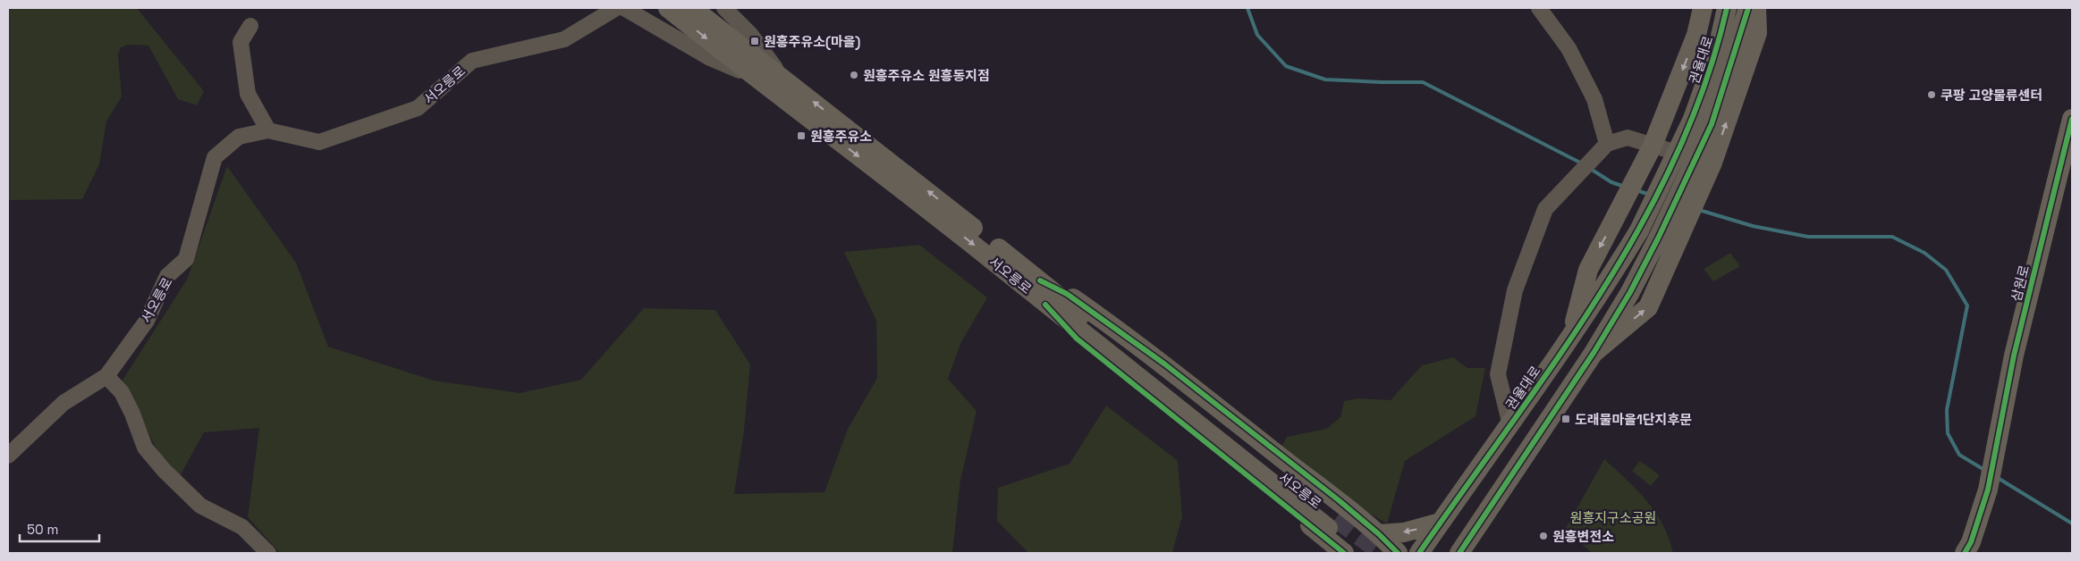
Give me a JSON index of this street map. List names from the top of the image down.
{
  "streets": {
    "main road": ["권율대로", "서오릉로", "삼원로"]
  },
  "parks": ["원흥지구소공원"],
  "places": {
    "transit": ["원흥주유소(마을)", "원흥주유소", "도래물마을1단지후문"],
    "other": ["원흥주유소 원흥동지점", "쿠팡 고양물류센터", "원흥변전소"]
  },
  "scale_bar": "50 m"
}
